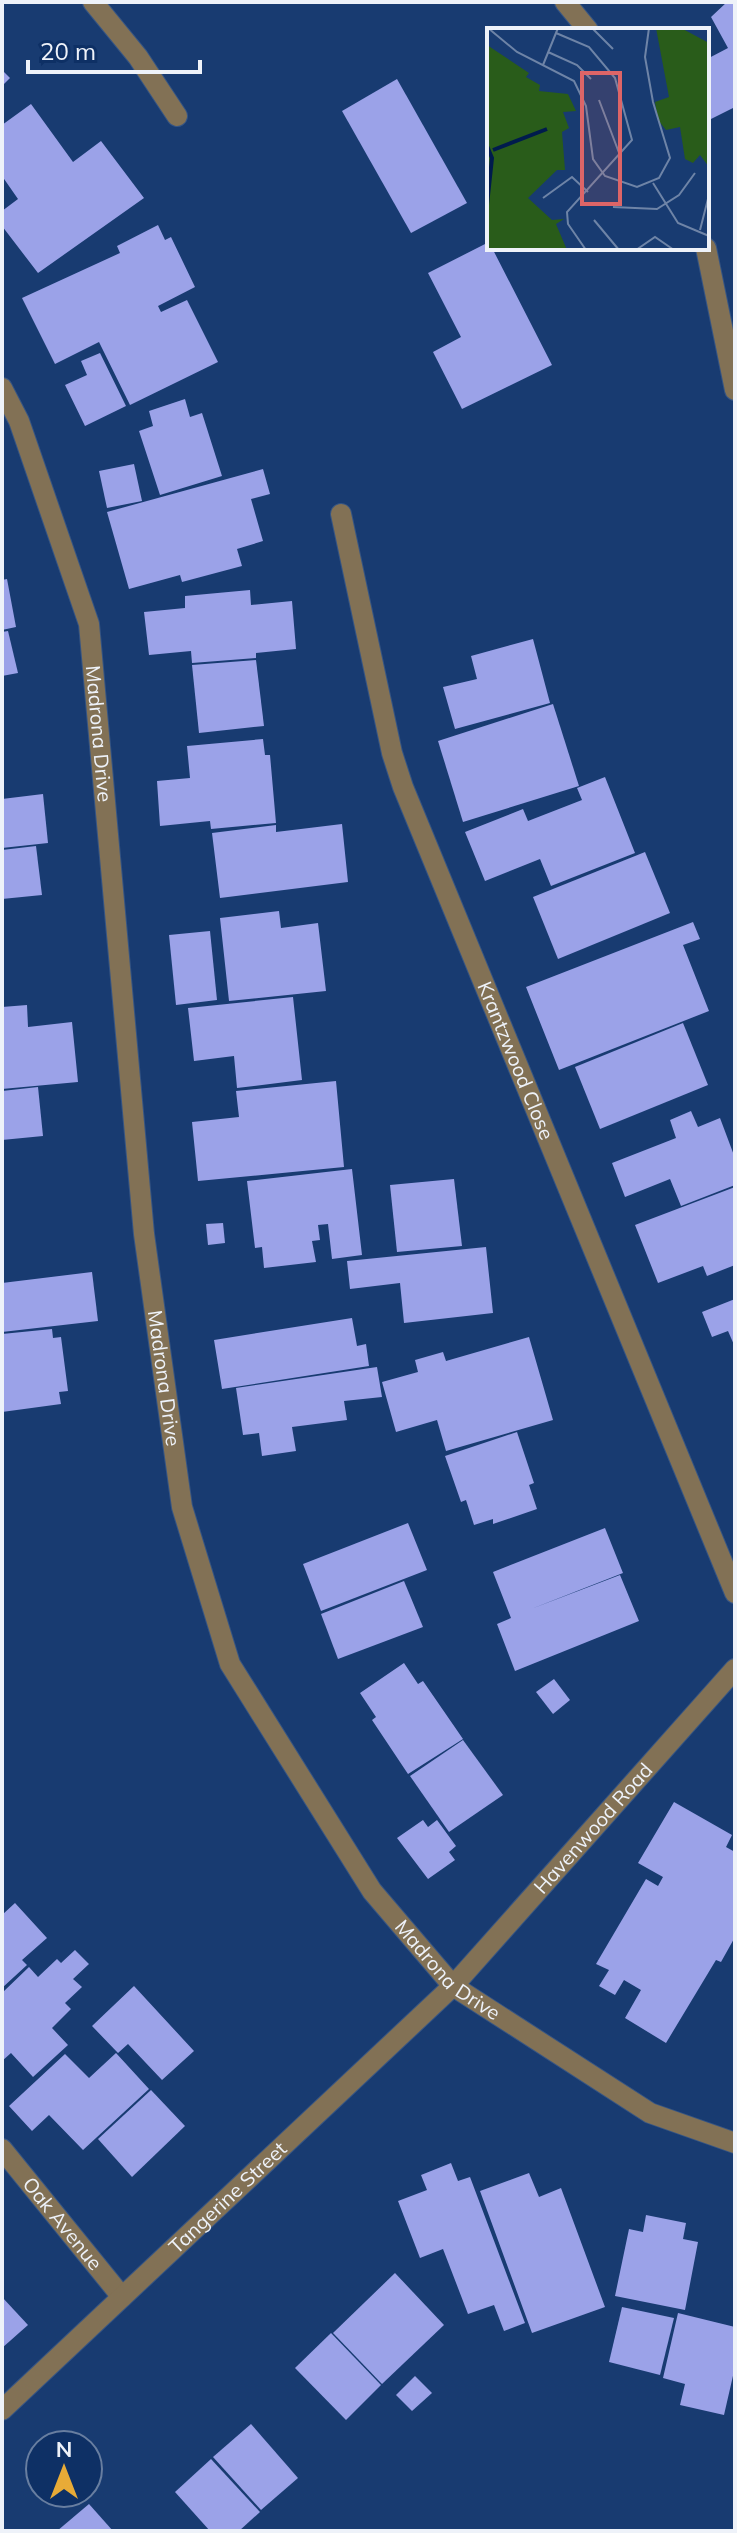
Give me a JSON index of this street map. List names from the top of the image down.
{
  "streets": {
    "street": [
      "Madrona Drive",
      "Krantzwood Close",
      "Havenwood Road",
      "Tangerine Street",
      "Oak Avenue"
    ]
  },
  "crossings": [
    ["Madrona Drive", "Havenwood Road"],
    ["Madrona Drive", "Tangerine Street"],
    ["Havenwood Road", "Tangerine Street"],
    ["Tangerine Street", "Oak Avenue"]
  ],
  "scale_bar": "20 m",
  "north": "top"
}
